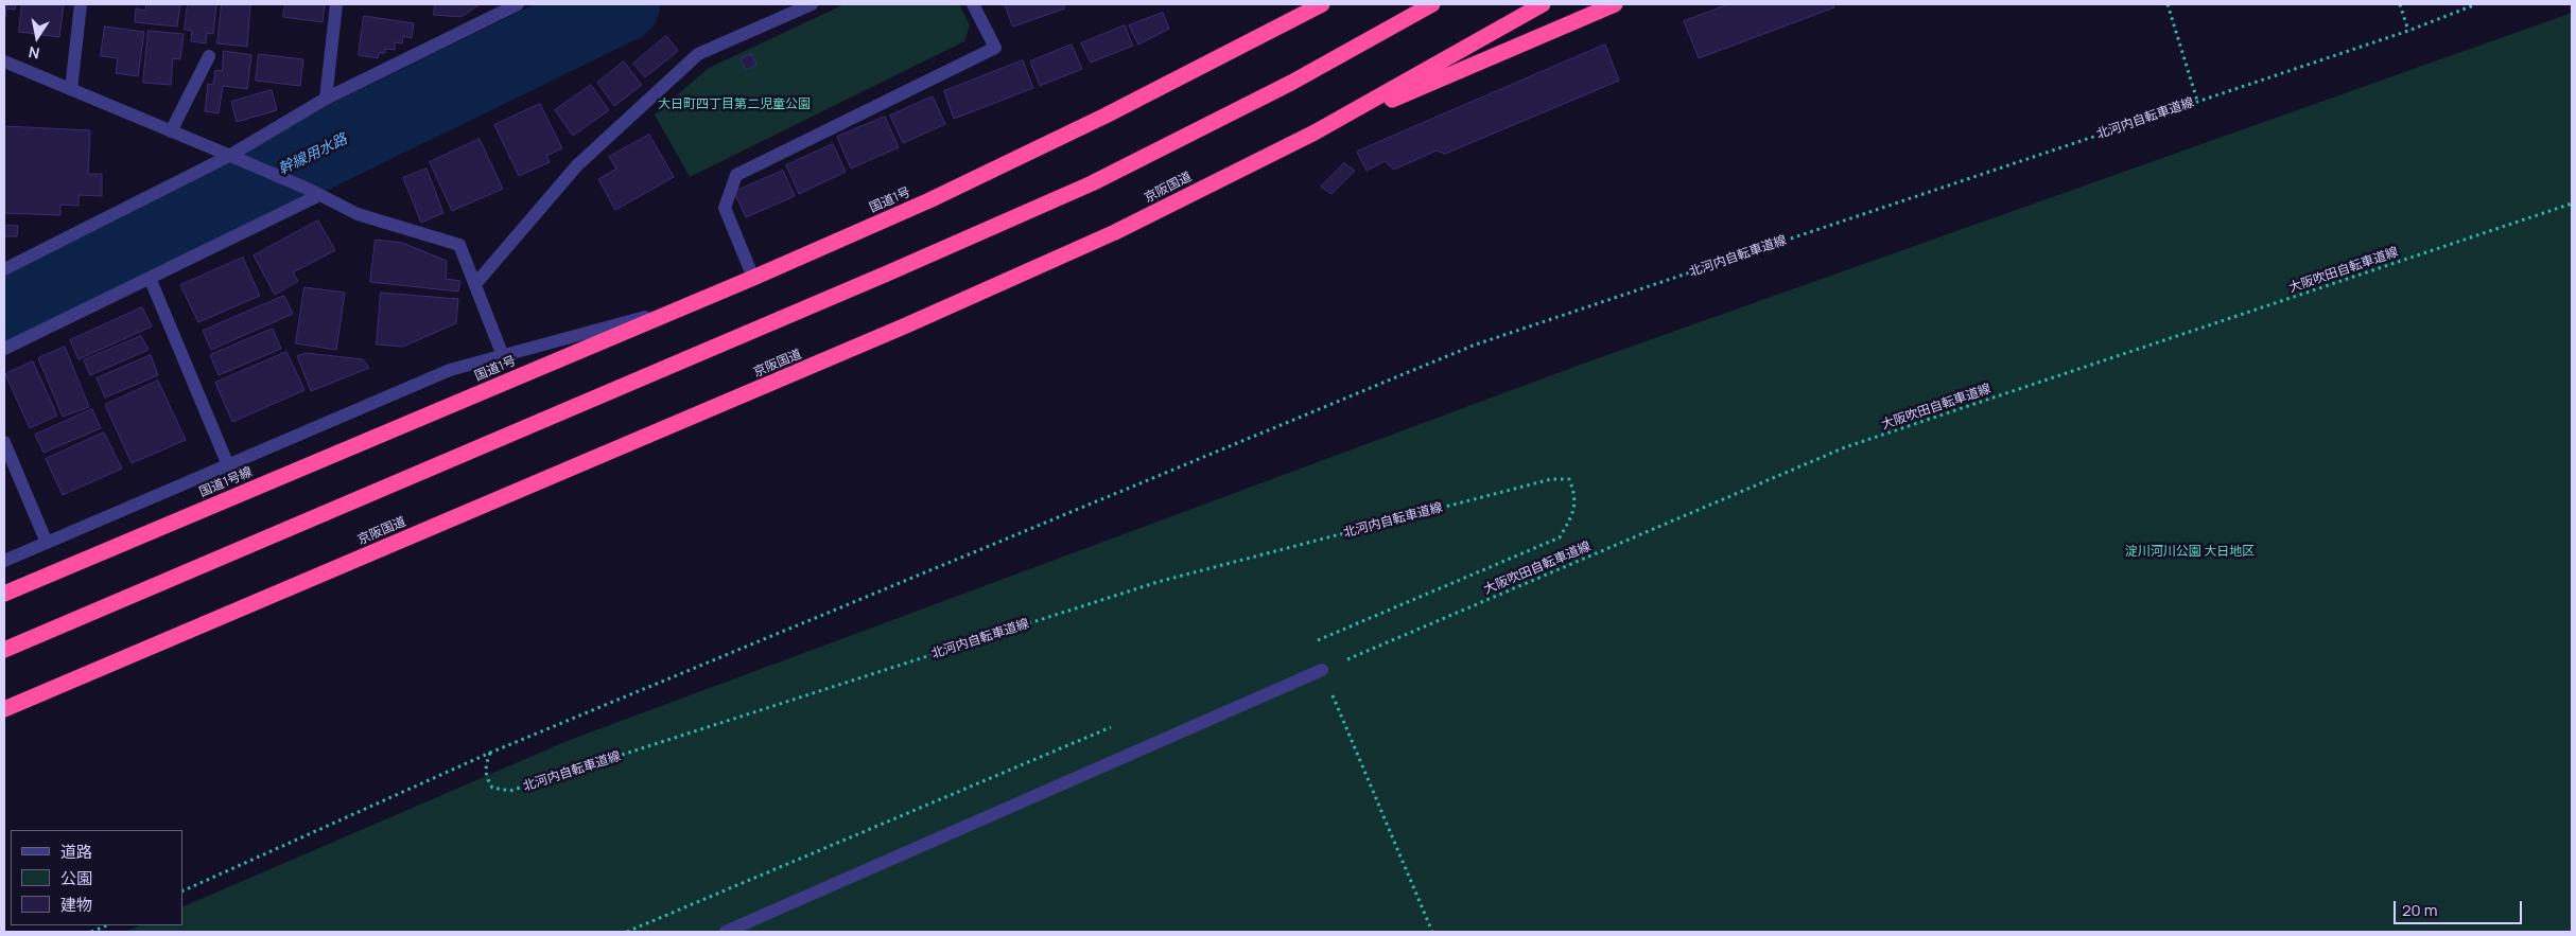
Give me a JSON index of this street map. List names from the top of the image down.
{
  "streets": {
    "highway": ["京阪国道", "国道1号", "国道1号線"],
    "path": ["北河内自転車道線", "大阪吹田自転車道線"]
  },
  "crossings": [
    ["国道1号", "国道1号線"]
  ],
  "water": ["幹線用水路"],
  "parks": ["大日町四丁目第二児童公園", "淀川河川公園 大日地区"],
  "legend": ["道路", "公園", "建物"],
  "scale_bar": "20 m",
  "north": "bottom"
}
